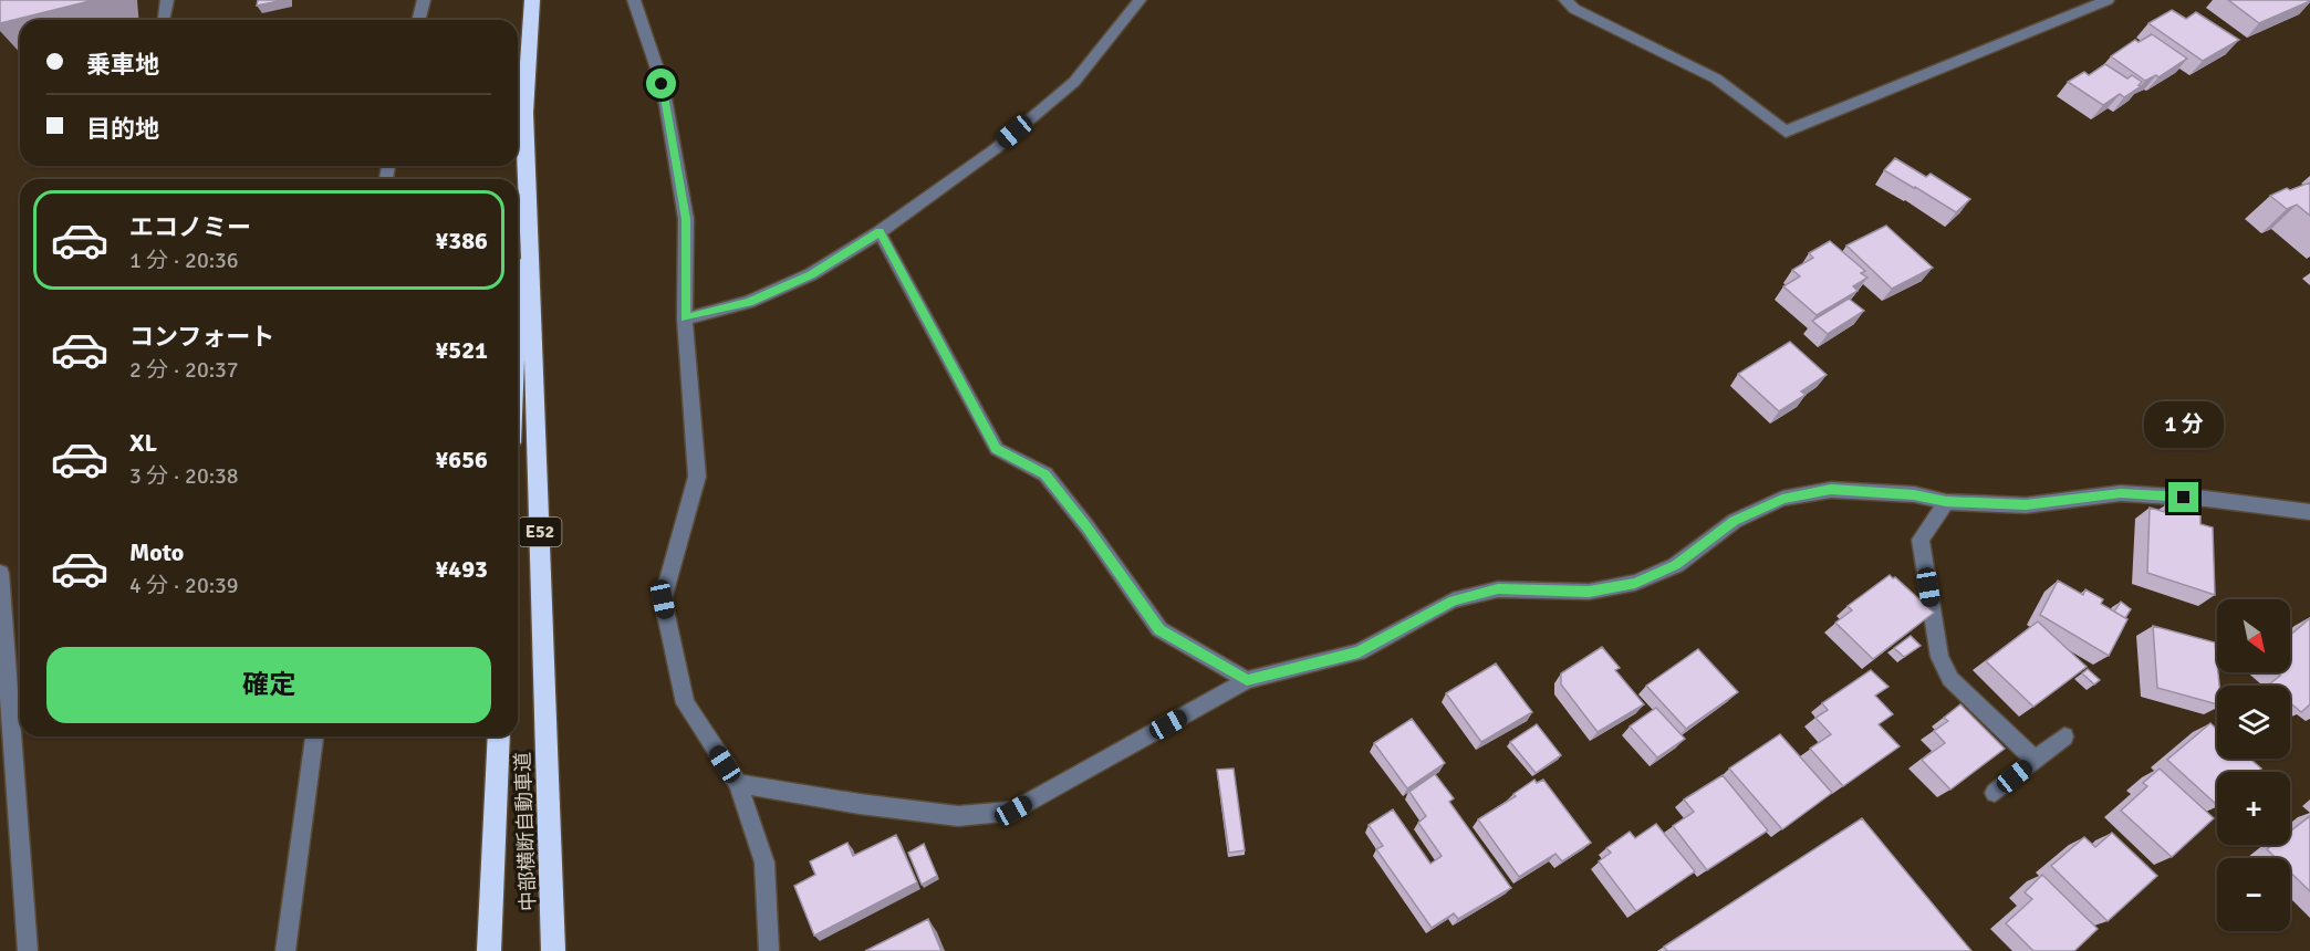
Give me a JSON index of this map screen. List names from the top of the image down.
{
  "streets": {
    "highway": ["E52", "中部横断自動車道"]
  },
  "north": "bottom right",
  "page": {
    "banner": ["乗車地", "目的地"],
    "list": [
      {
        "name": "エコノミー",
        "note": "1 分 · 20:36",
        "value": "¥386"
      },
      {
        "name": "コンフォート",
        "note": "2 分 · 20:37",
        "value": "¥521"
      },
      {
        "name": "XL",
        "note": "3 分 · 20:38",
        "value": "¥656"
      },
      {
        "name": "Moto",
        "note": "4 分 · 20:39",
        "value": "¥493"
      }
    ],
    "bubble": "1 分",
    "map_buttons": ["+", "−"],
    "buttons": "確定"
  }
}
